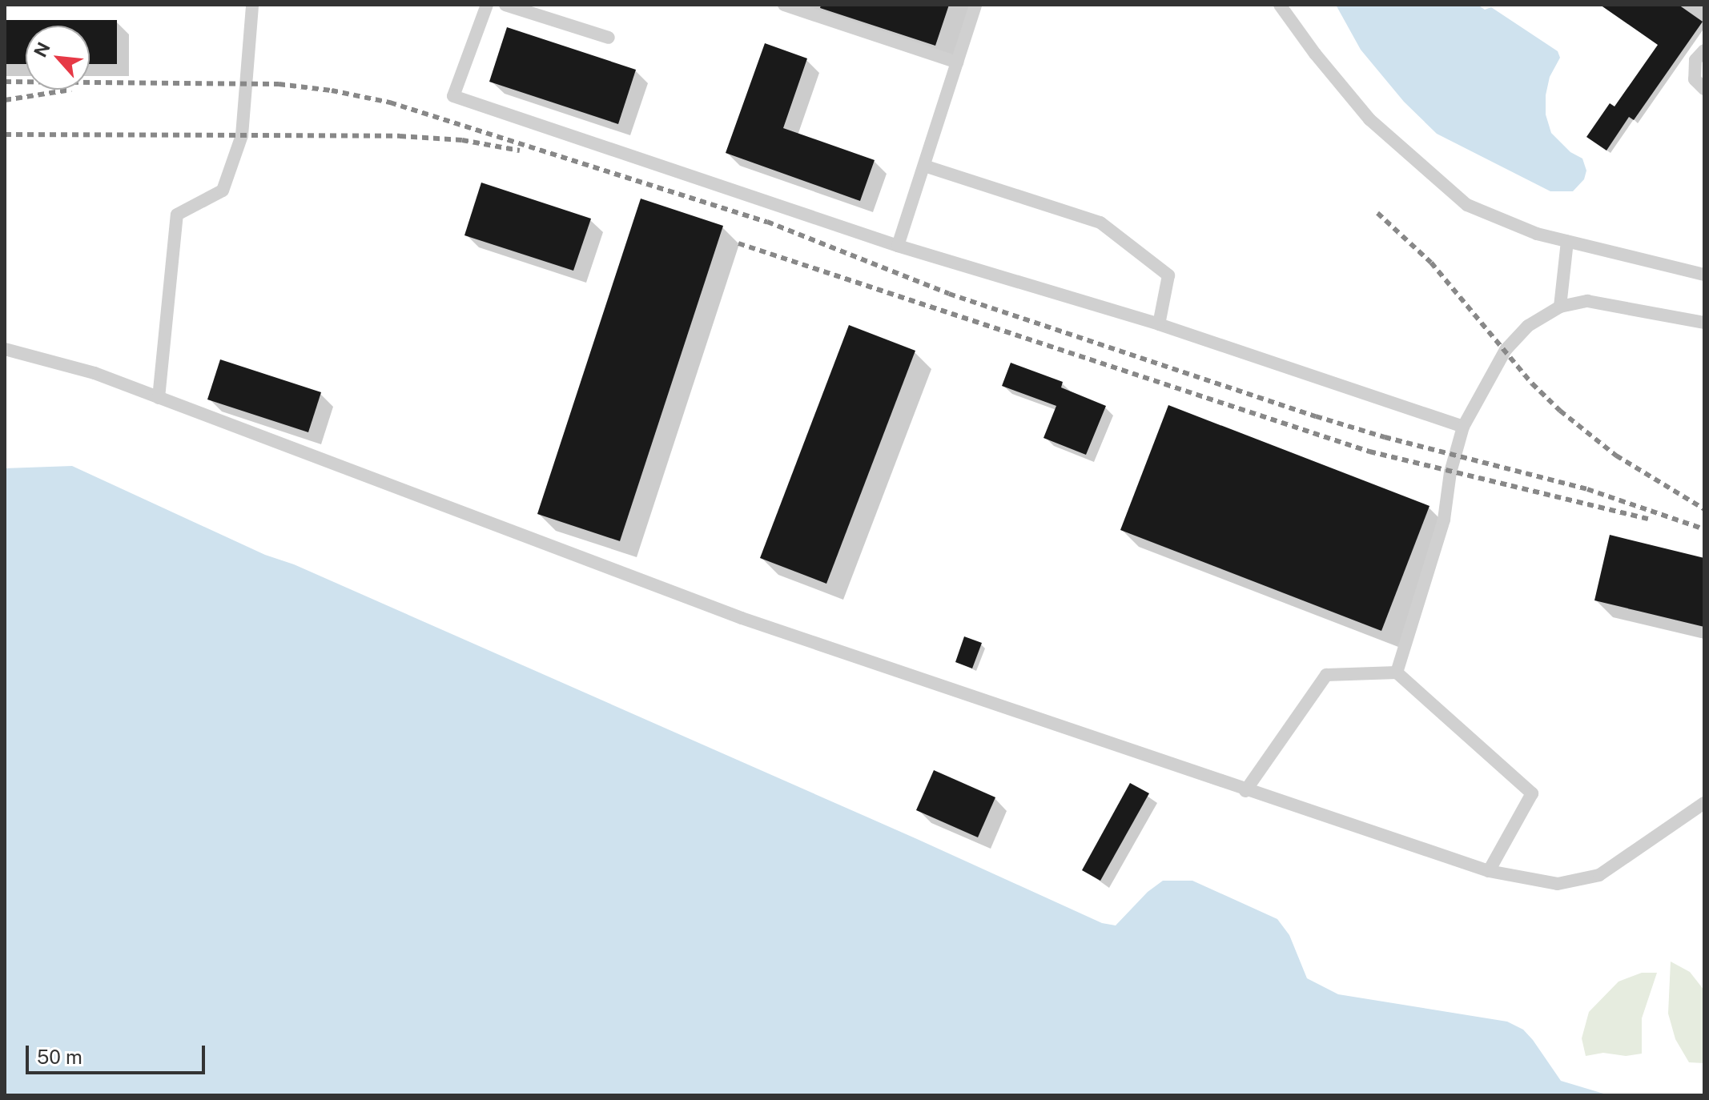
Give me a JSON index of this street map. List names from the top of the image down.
{
  "scale_bar": "50 m",
  "north": "top left"
}
